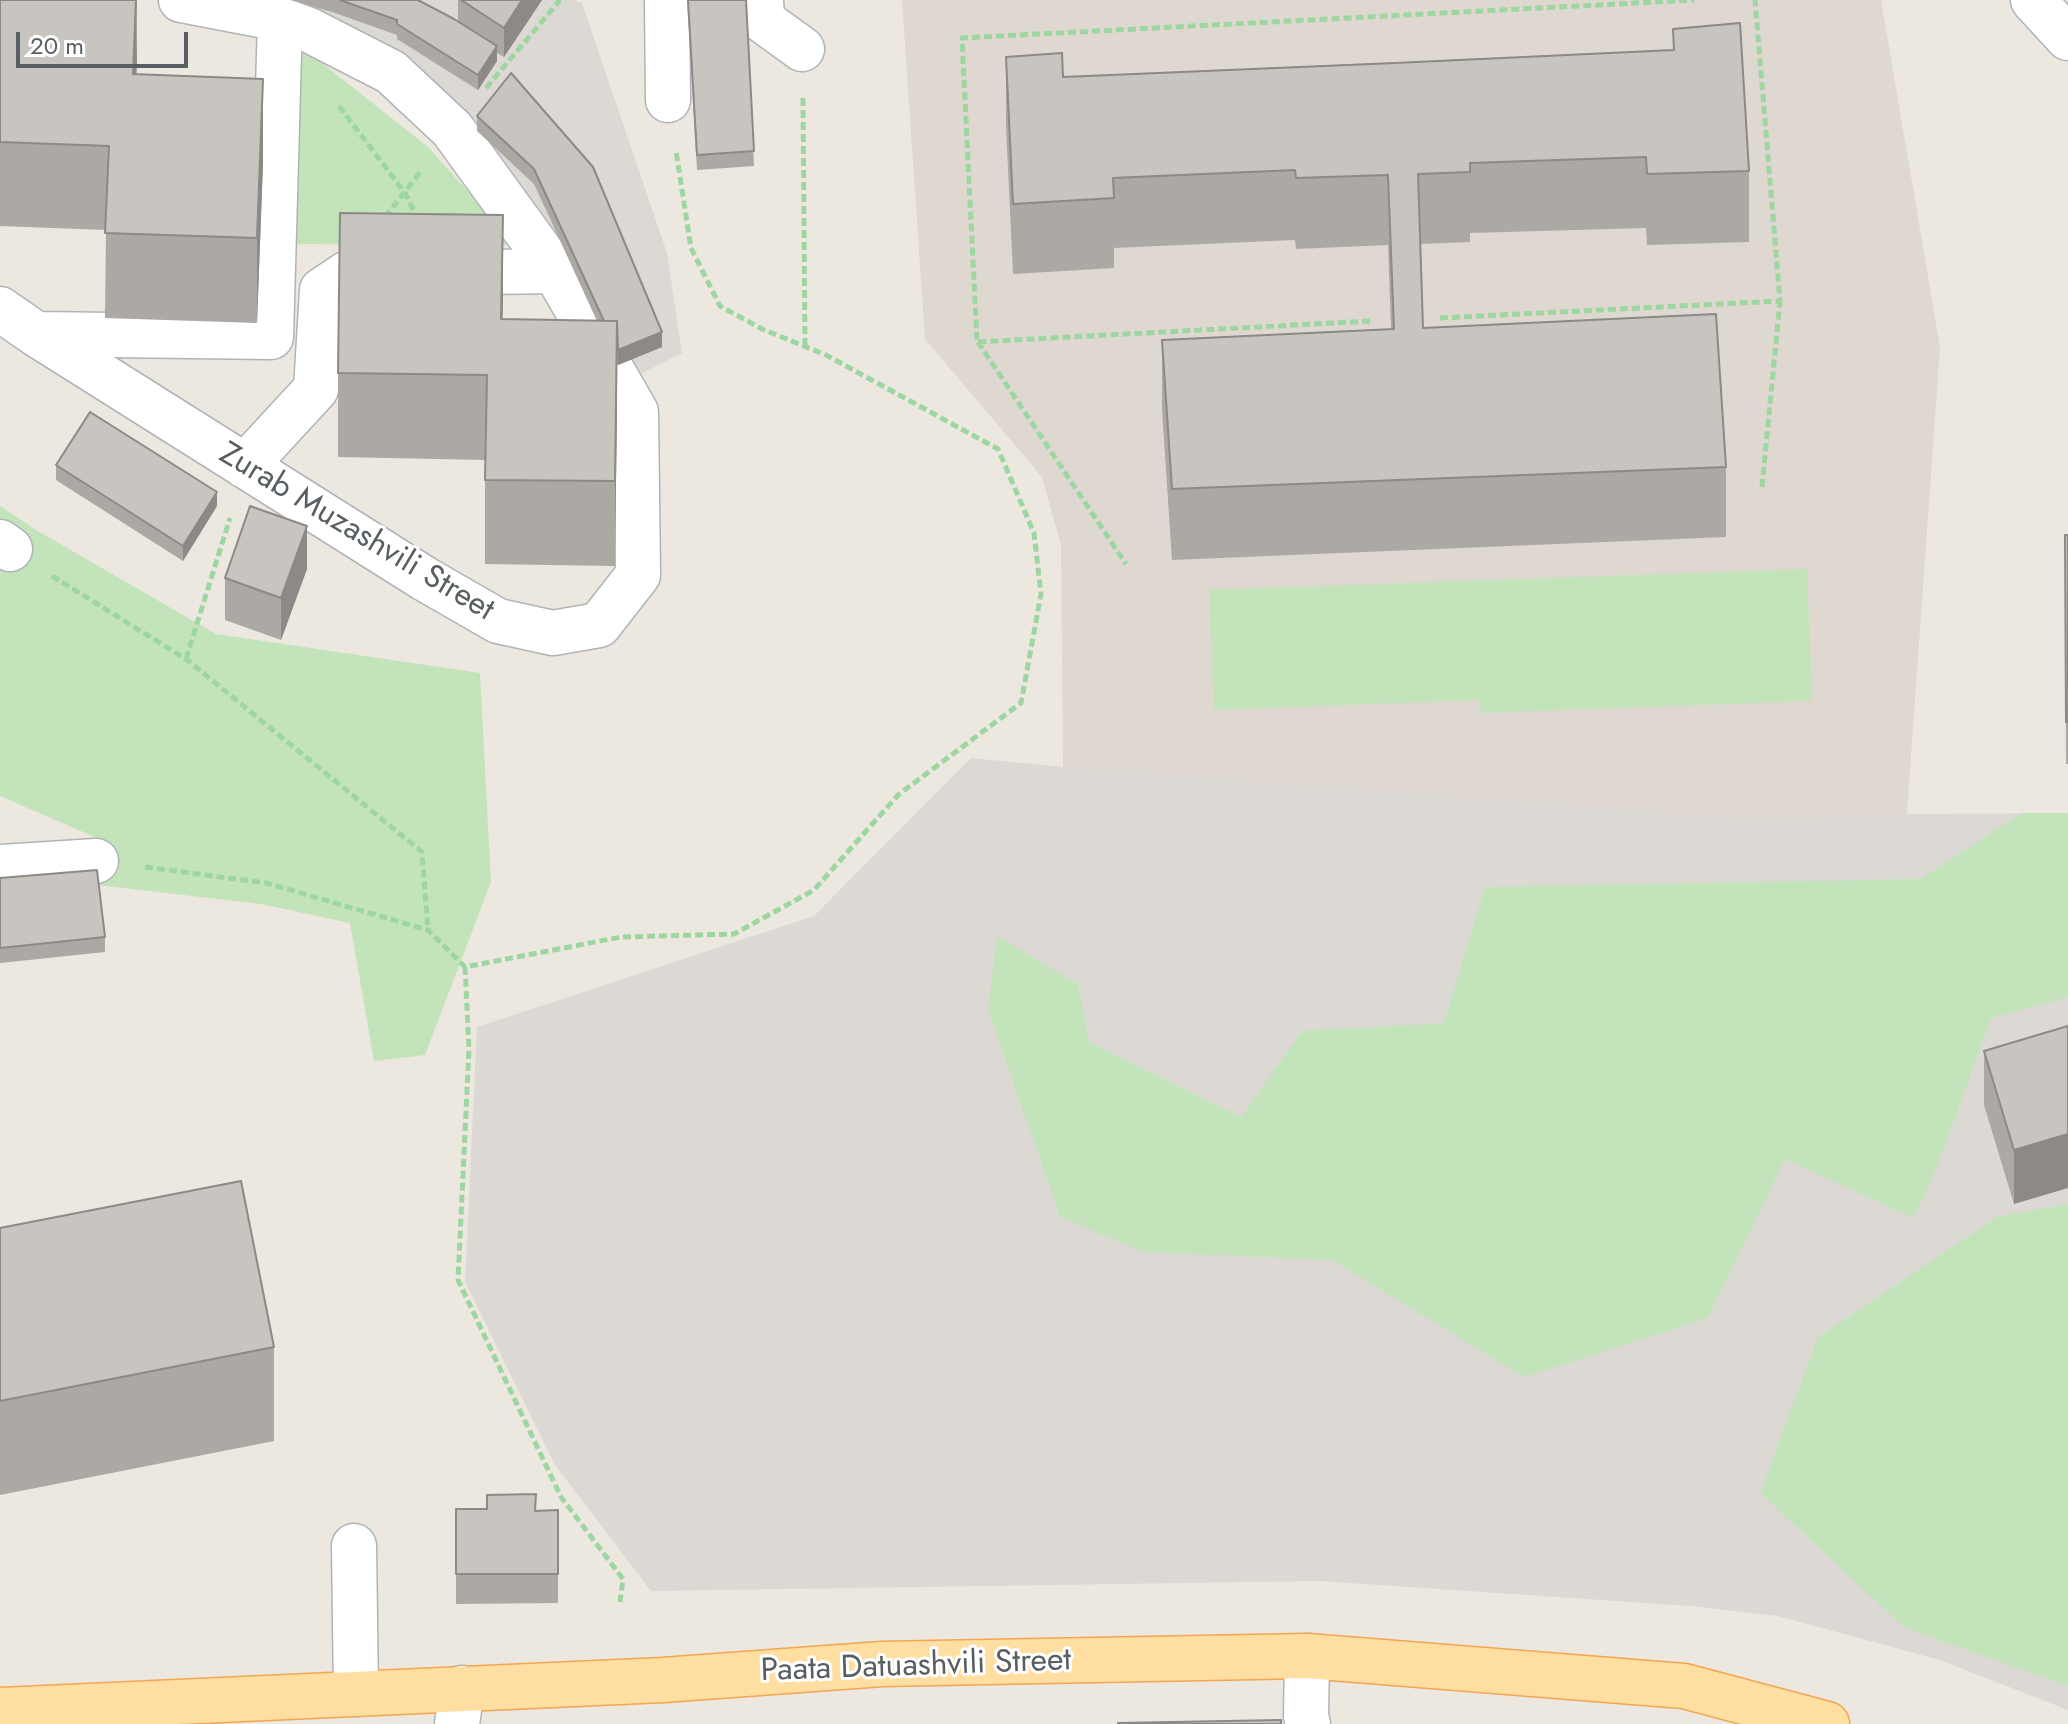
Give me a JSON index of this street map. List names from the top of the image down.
{
  "streets": {
    "main road": ["Paata Datuashvili Street"],
    "street": ["Zurab Muzashvili Street"]
  },
  "scale_bar": "20 m"
}
